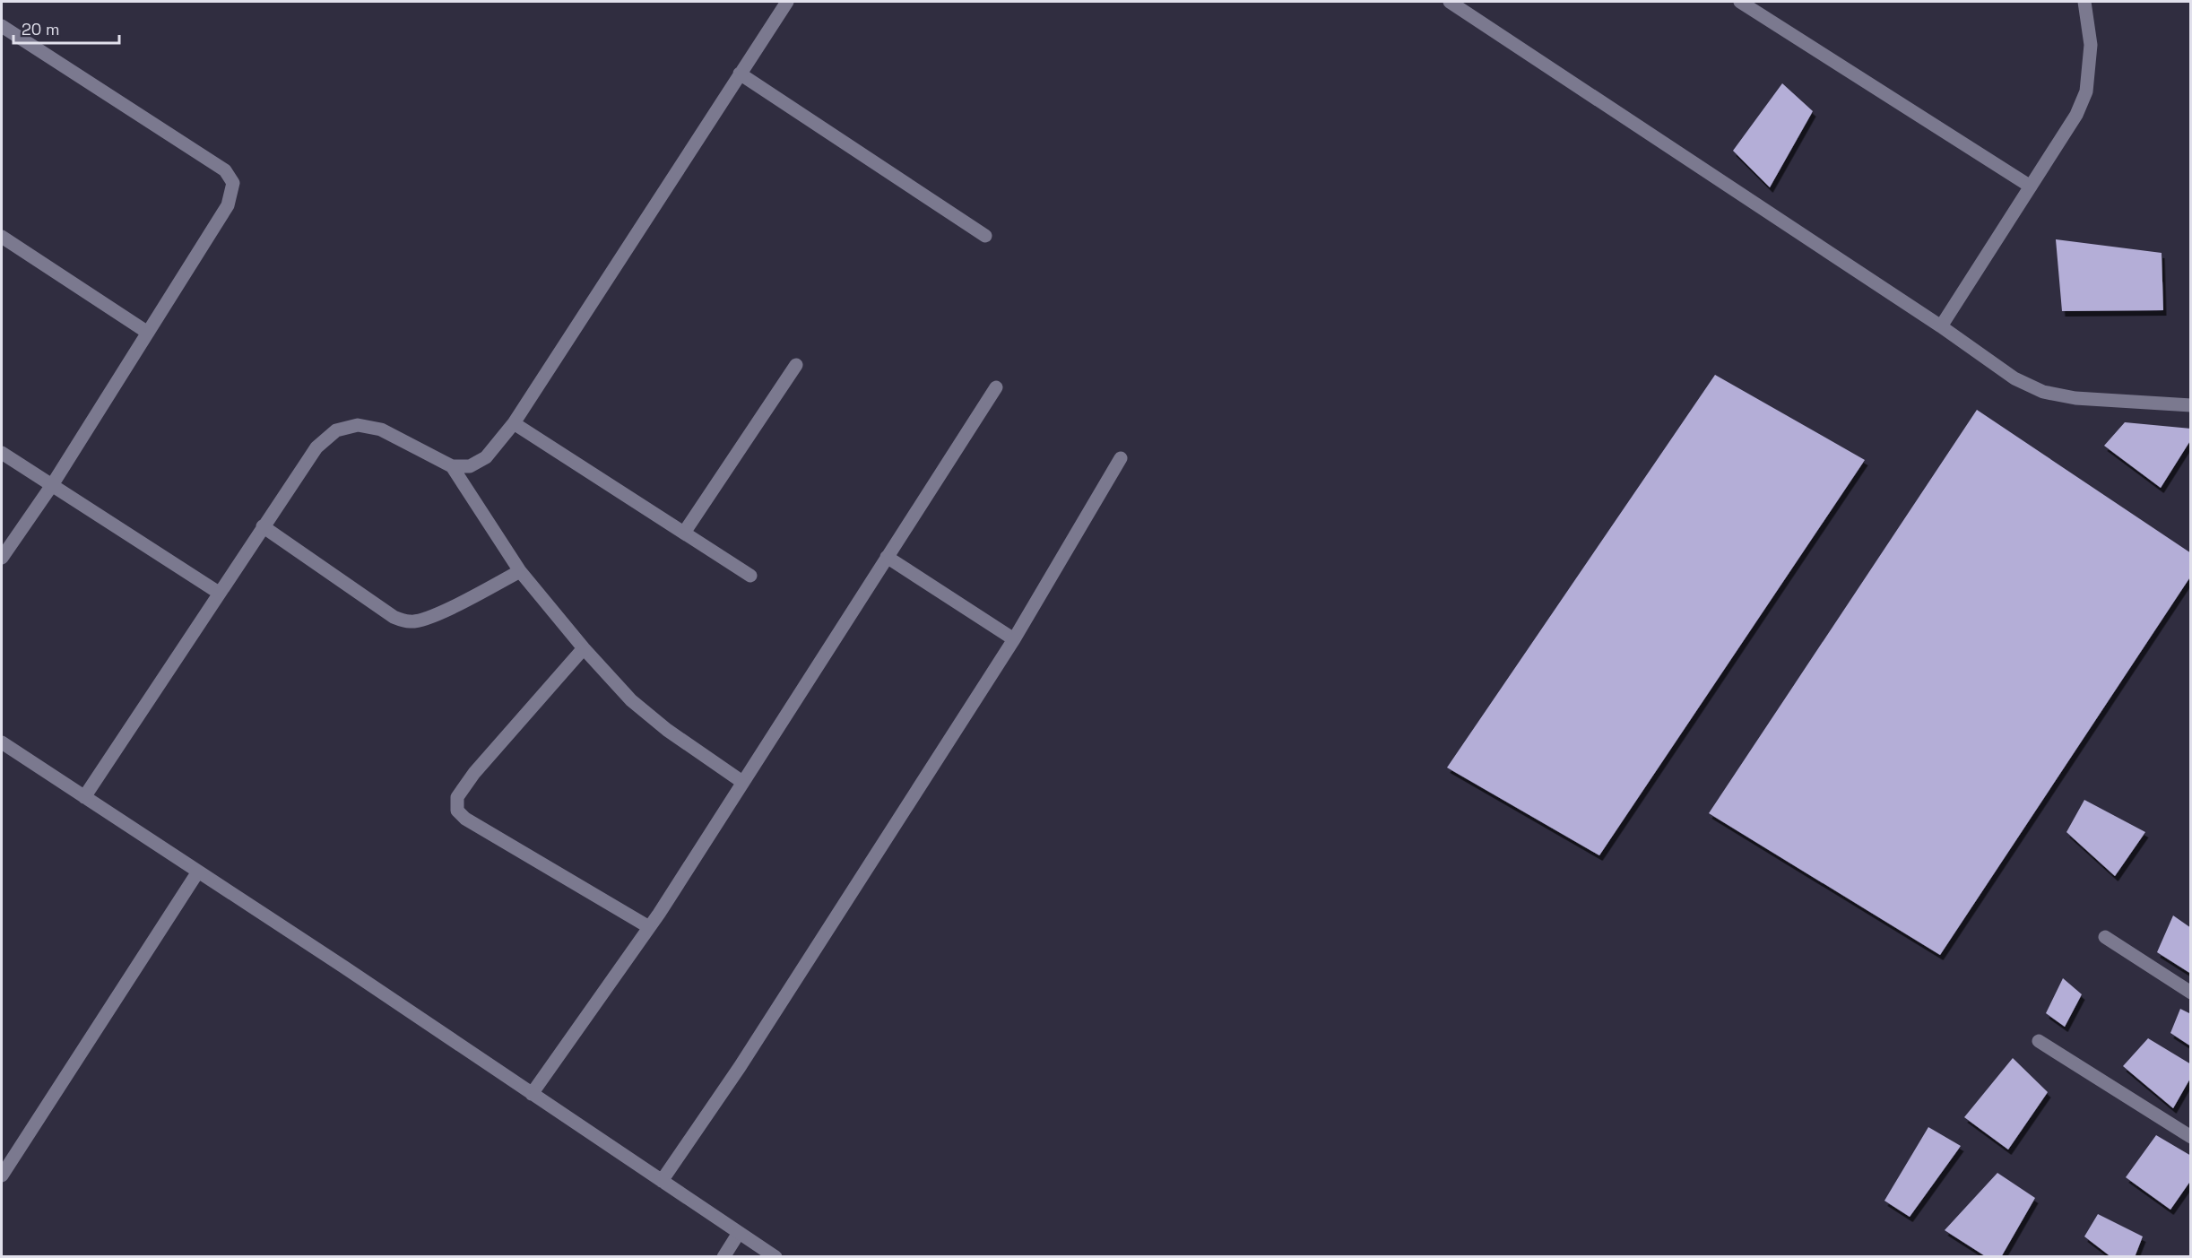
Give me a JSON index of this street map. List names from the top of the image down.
{
  "scale_bar": "20 m"
}
